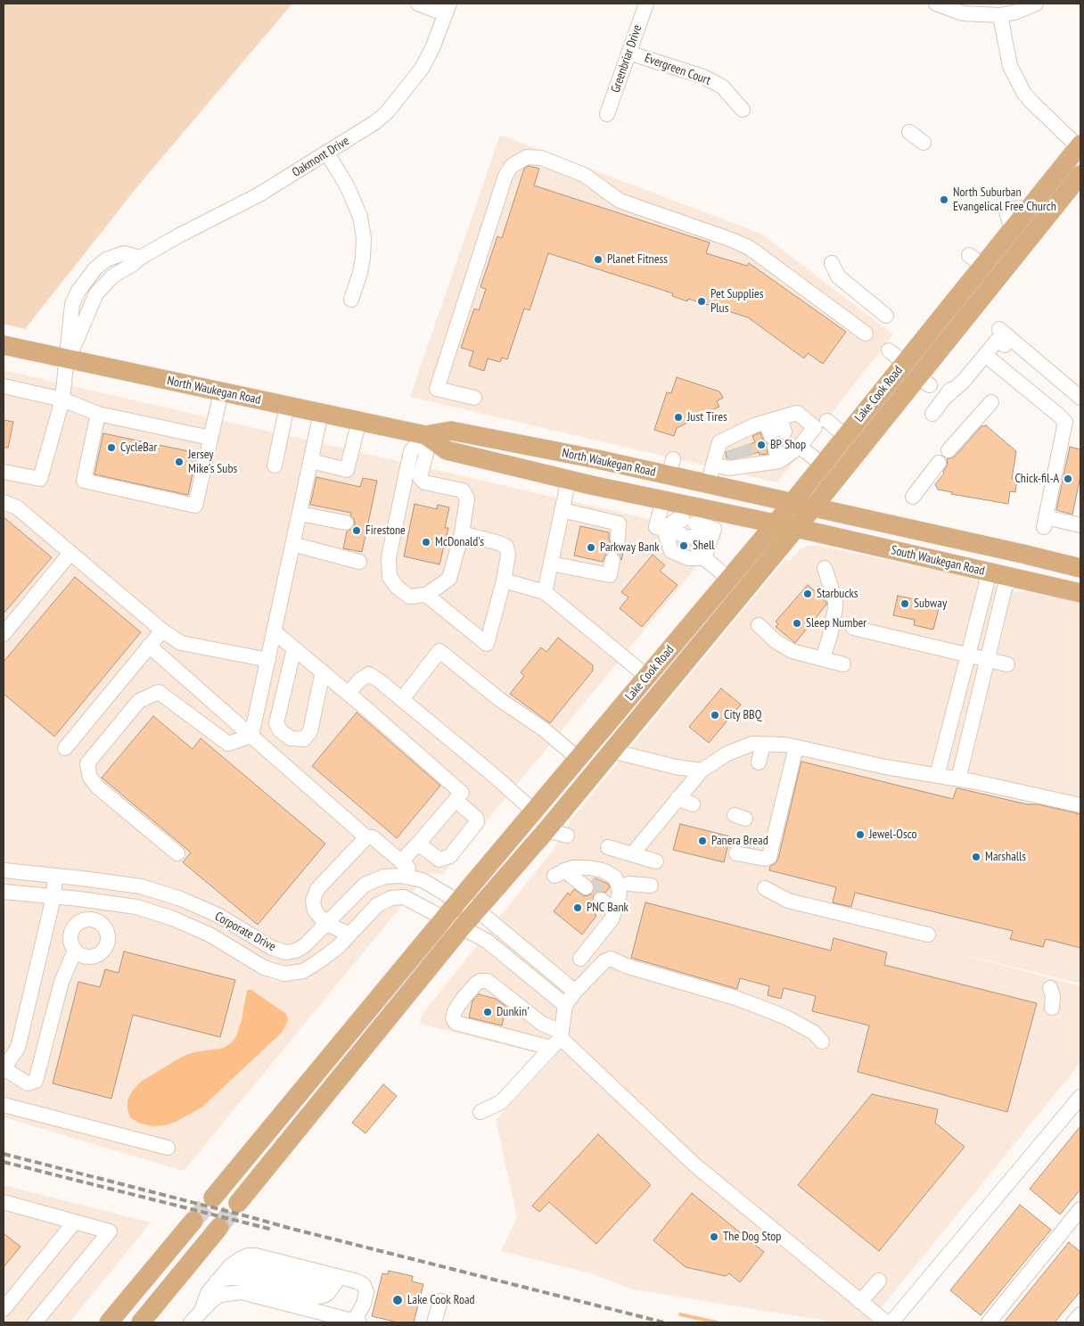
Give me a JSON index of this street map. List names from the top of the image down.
{
  "streets": {
    "main road": ["North Waukegan Road", "Lake Cook Road", "South Waukegan Road"],
    "street": [
      "Greenbriar Drive",
      "Evergreen Court",
      "Oakmont Drive",
      "Corporate Drive"
    ]
  },
  "crossings": [
    ["Greenbriar Drive", "Evergreen Court"],
    ["Oakmont Drive", "North Waukegan Road"],
    ["North Waukegan Road", "Lake Cook Road"],
    ["North Waukegan Road", "South Waukegan Road"],
    ["Lake Cook Road", "South Waukegan Road"],
    ["Lake Cook Road", "Corporate Drive"]
  ],
  "places": [
    "North Suburban Evangelical Free Church",
    "Planet Fitness",
    "Pet Supplies Plus",
    "Just Tires",
    "BP Shop",
    "CycleBar",
    "Jersey Mike's Subs",
    "Chick-fil-A",
    "Firestone",
    "McDonald's",
    "Shell",
    "Parkway Bank",
    "Starbucks",
    "Subway",
    "Sleep Number",
    "City BBQ",
    "Jewel-Osco",
    "Panera Bread",
    "Marshalls",
    "PNC Bank",
    "Dunkin'",
    "The Dog Stop",
    "Lake Cook Road"
  ]
}
